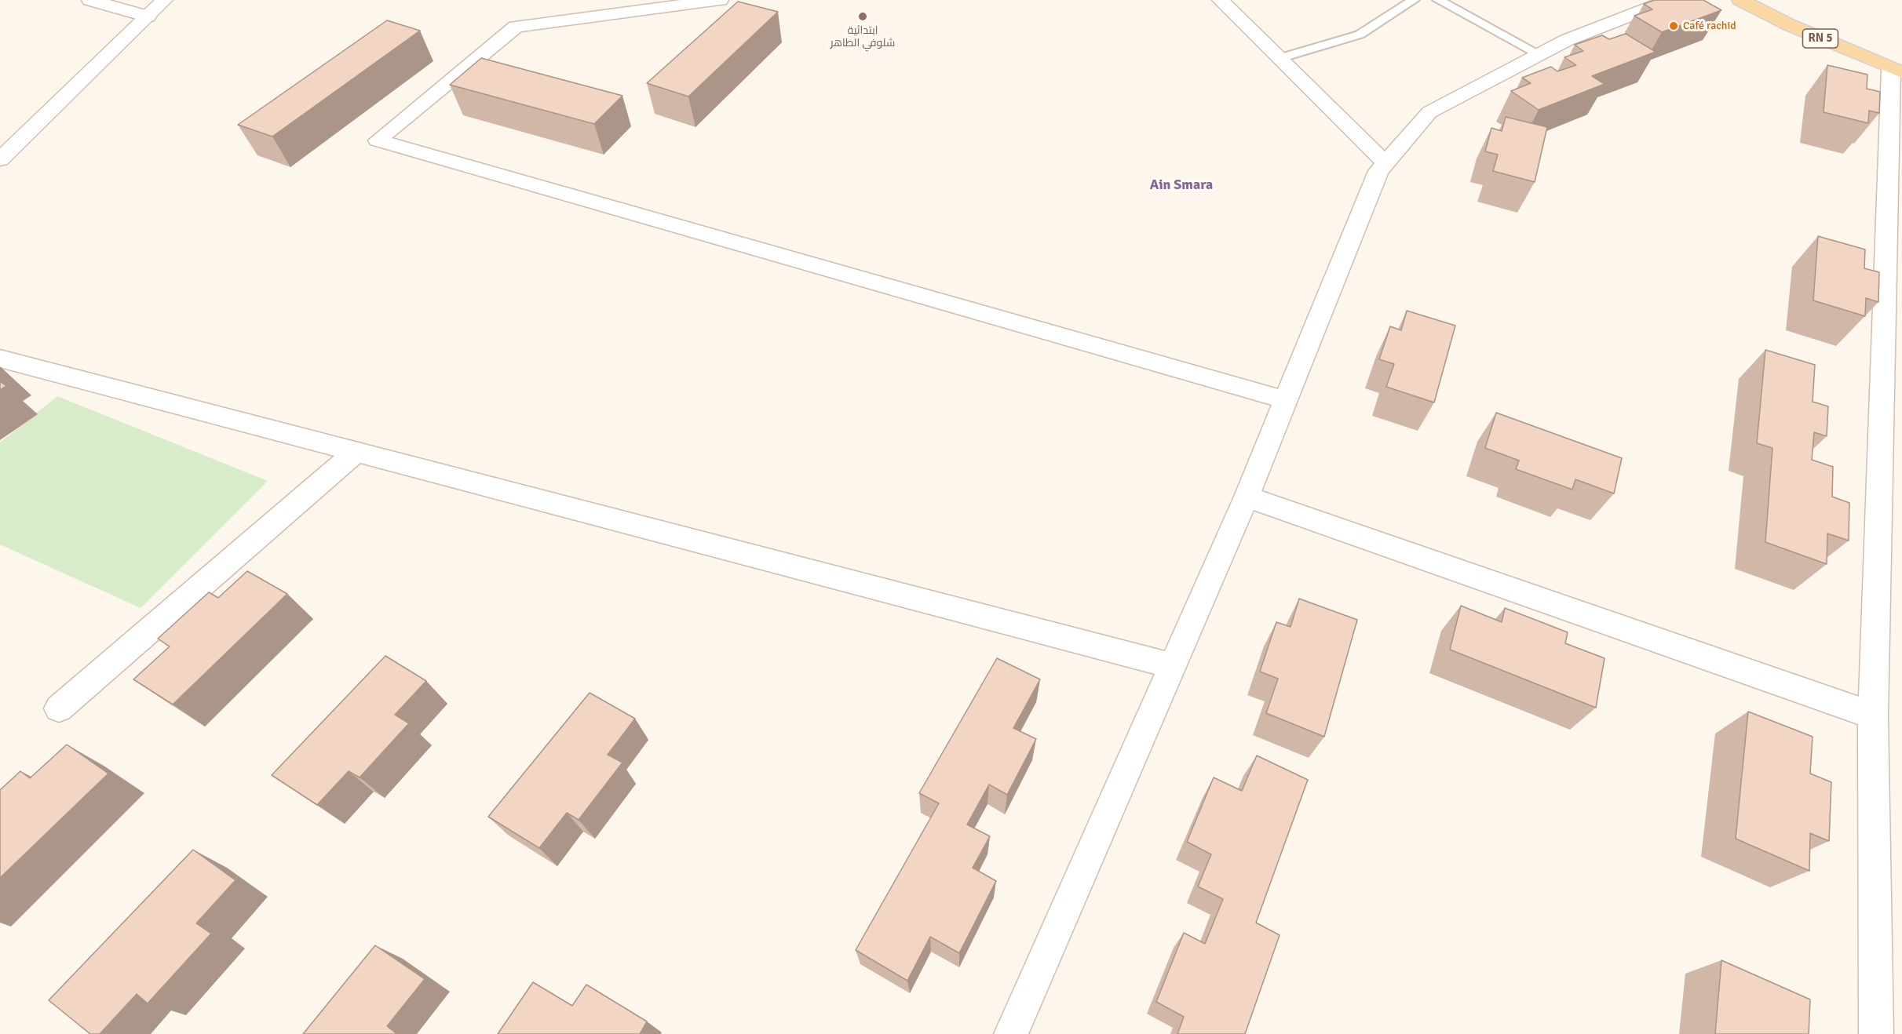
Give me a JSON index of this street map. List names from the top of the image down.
{
  "streets": {
    "main road": ["RN 5"]
  },
  "districts": ["Ain Smara"],
  "places": ["ابتدائية شلوفي الطاهر", "Café rachid"]
}
